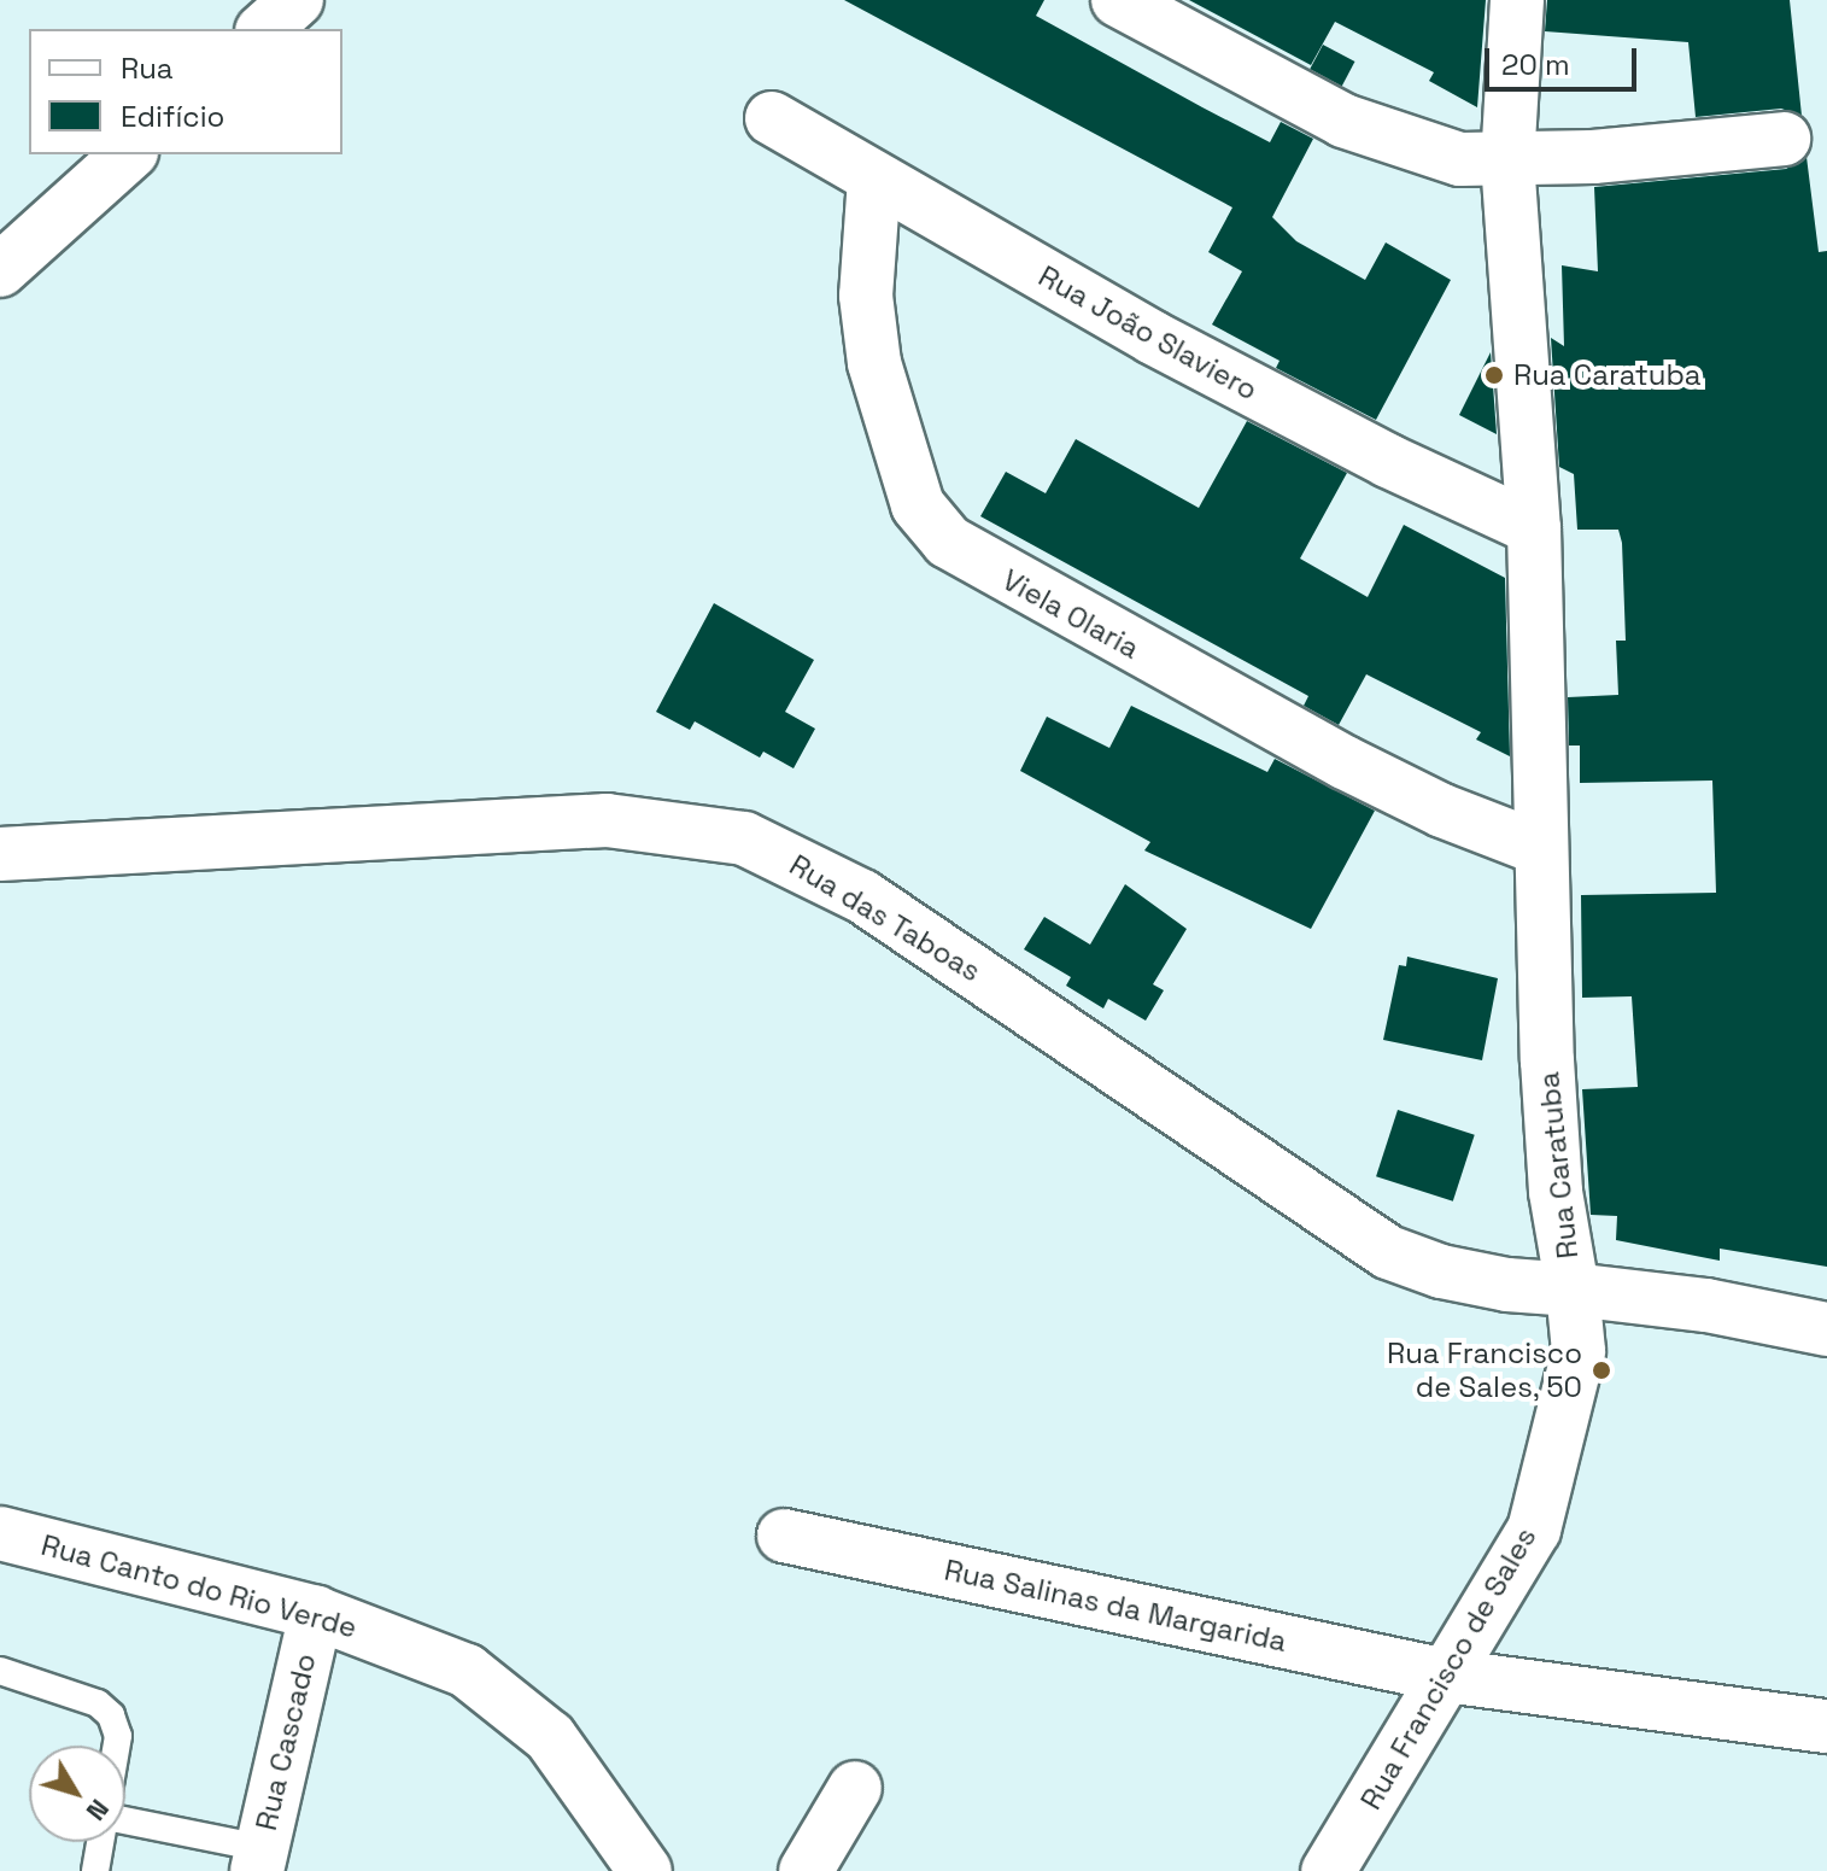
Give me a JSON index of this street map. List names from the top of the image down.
{
  "streets": {
    "street": [
      "Rua João Slaviero",
      "Viela Olaria",
      "Rua das Taboas",
      "Rua Caratuba",
      "Rua Canto do Rio Verde",
      "Rua Salinas da Margarida",
      "Rua Francisco de Sales",
      "Rua Cascado"
    ]
  },
  "crossings": [
    ["Rua João Slaviero", "Viela Olaria"],
    ["Rua João Slaviero", "Rua Caratuba"],
    ["Viela Olaria", "Rua Caratuba"],
    ["Rua das Taboas", "Rua Caratuba"],
    ["Rua das Taboas", "Rua Francisco de Sales"],
    ["Rua Caratuba", "Rua Francisco de Sales"],
    ["Rua Canto do Rio Verde", "Rua Cascado"],
    ["Rua Salinas da Margarida", "Rua Francisco de Sales"]
  ],
  "places": ["Rua Caratuba", "Rua Francisco de Sales, 50"],
  "legend": ["Rua", "Edifício"],
  "scale_bar": "20 m",
  "north": "bottom right"
}
